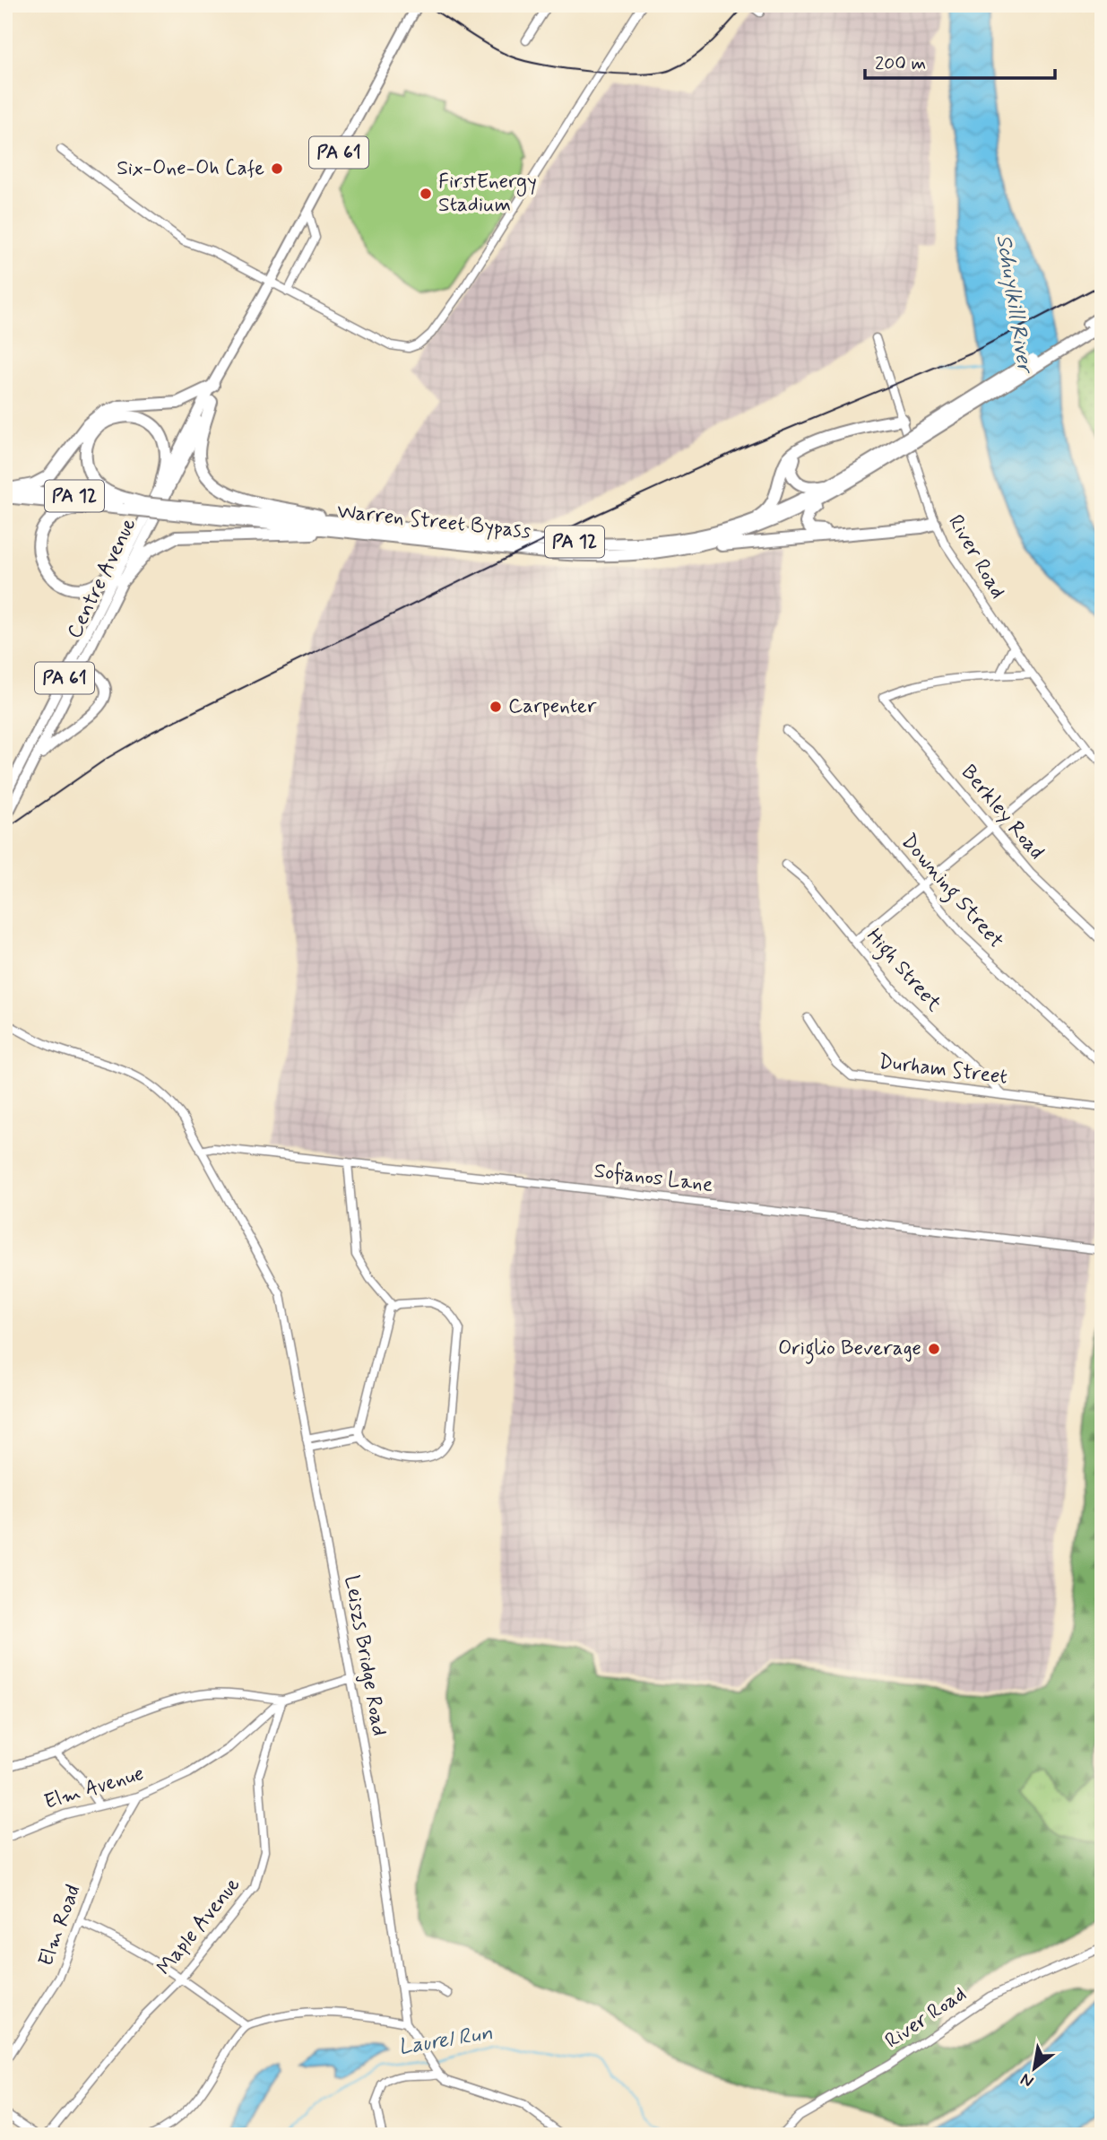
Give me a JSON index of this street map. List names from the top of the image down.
{
  "streets": {
    "highway": ["PA 12", "Warren Street Bypass"],
    "main road": ["PA 61", "Centre Avenue"],
    "street": [
      "River Road",
      "Berkley Road",
      "Downing Street",
      "High Street",
      "Durham Street",
      "Sofianos Lane",
      "Leiszs Bridge Road",
      "Elm Avenue",
      "Elm Road",
      "Maple Avenue"
    ]
  },
  "crossings": [
    ["High Street", "Durham Street"],
    ["Sofianos Lane", "Leiszs Bridge Road"],
    ["Leiszs Bridge Road", "Elm Avenue"],
    ["Elm Avenue", "Elm Road"],
    ["Elm Avenue", "Maple Avenue"]
  ],
  "water": ["Schuylkill River", "Laurel Run"],
  "places": [
    "Six-One-Oh Cafe",
    "FirstEnergy Stadium",
    "Carpenter",
    "Origlio Beverage"
  ],
  "scale_bar": "200 m",
  "north": "bottom left"
}
